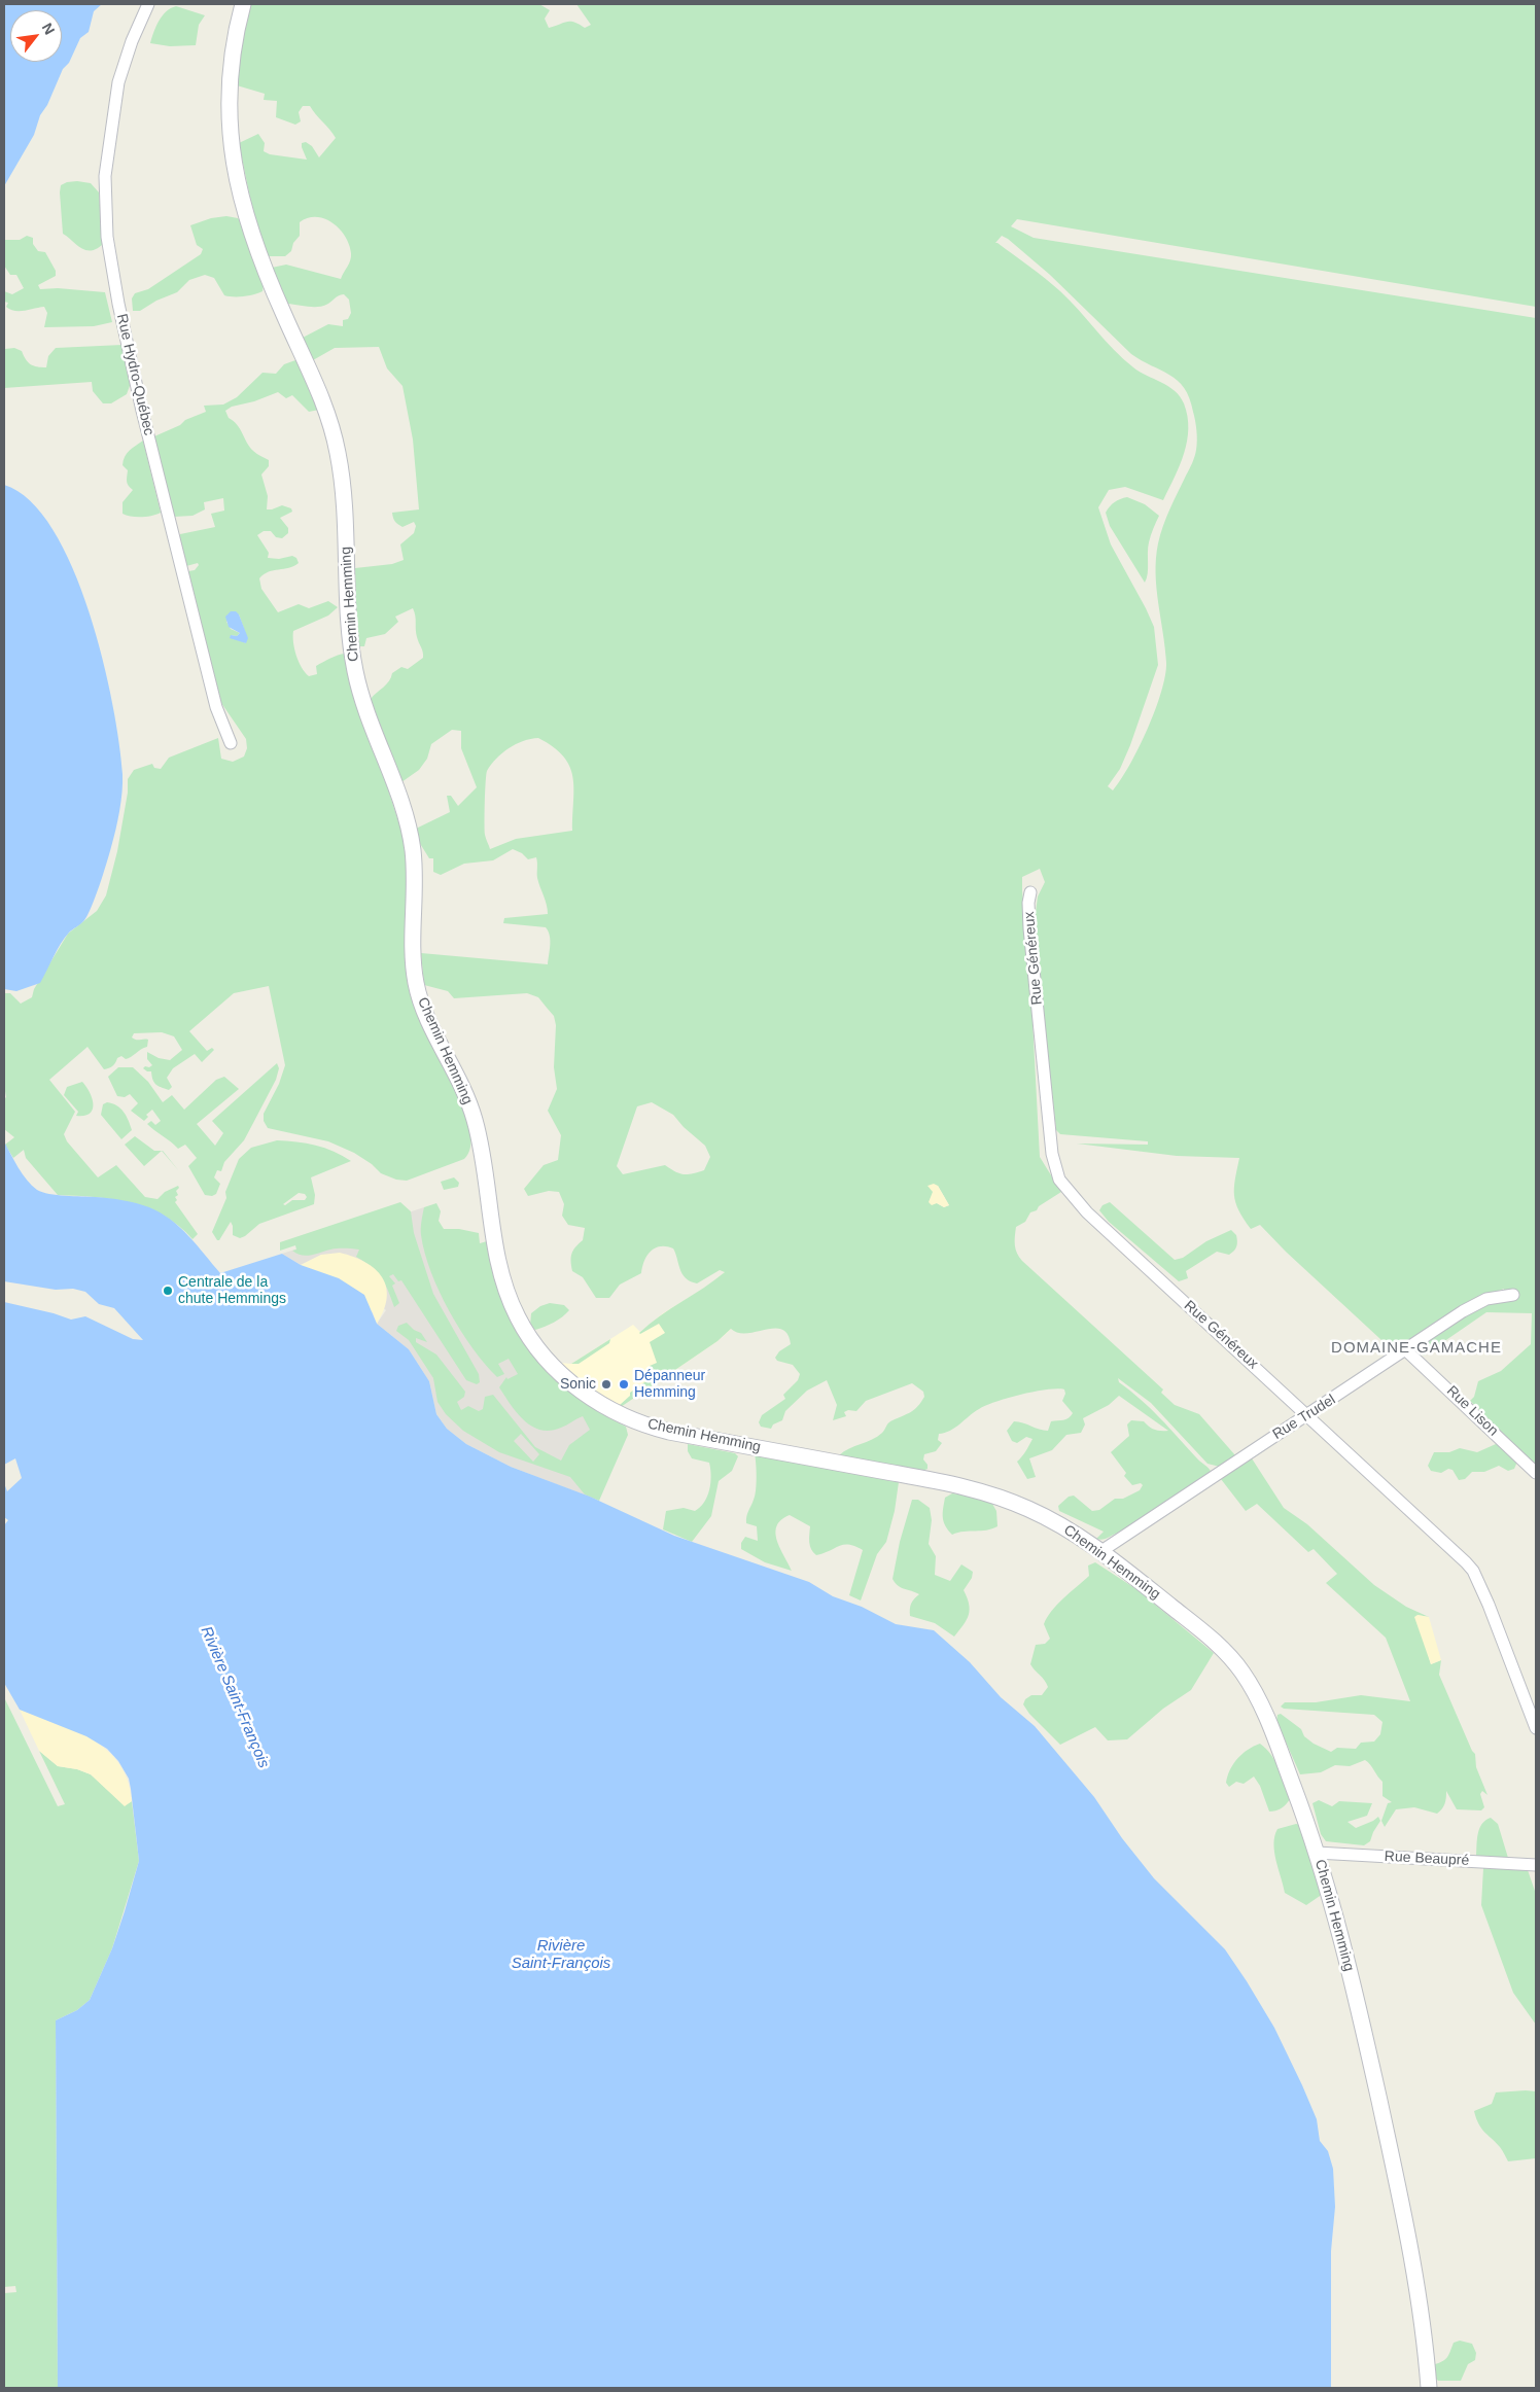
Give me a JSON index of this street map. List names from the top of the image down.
{
  "streets": {
    "street": [
      "Rue Hydro-Québec",
      "Chemin Hemming",
      "Rue Généreux",
      "Rue Lison",
      "Rue Trudel",
      "Rue Beaupré"
    ]
  },
  "crossings": [
    ["Chemin Hemming", "Rue Trudel"],
    ["Chemin Hemming", "Rue Beaupré"],
    ["Rue Généreux", "Rue Trudel"],
    ["Rue Lison", "Rue Trudel"]
  ],
  "districts": ["DOMAINE-GAMACHE"],
  "water": ["Rivière Saint-François"],
  "places": ["Centrale de la chute Hemmings", "Sonic", "Dépanneur Hemming"],
  "north": "top right"
}
